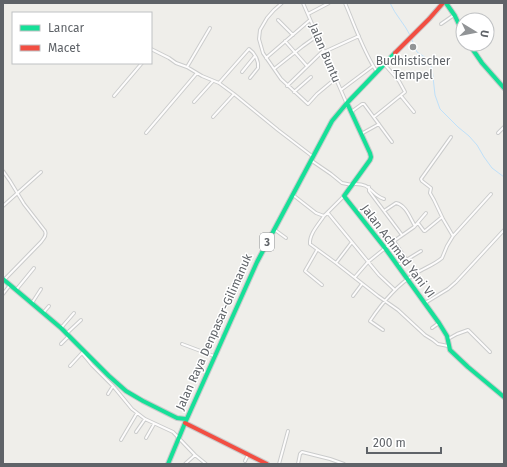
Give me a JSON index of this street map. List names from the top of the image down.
{
  "streets": {
    "main road": ["3", "Jalan Achmad Yani VI", "Jalan Raya Denpasar-Gilimanuk"],
    "street": ["Jalan Buntu"]
  },
  "crossings": [
    ["Jalan Buntu", "Jalan Raya Denpasar-Gilimanuk"]
  ],
  "places": ["Budhistischer Tempel"],
  "legend": ["Lancar", "Macet"],
  "scale_bar": "200 m",
  "north": "right"
}
